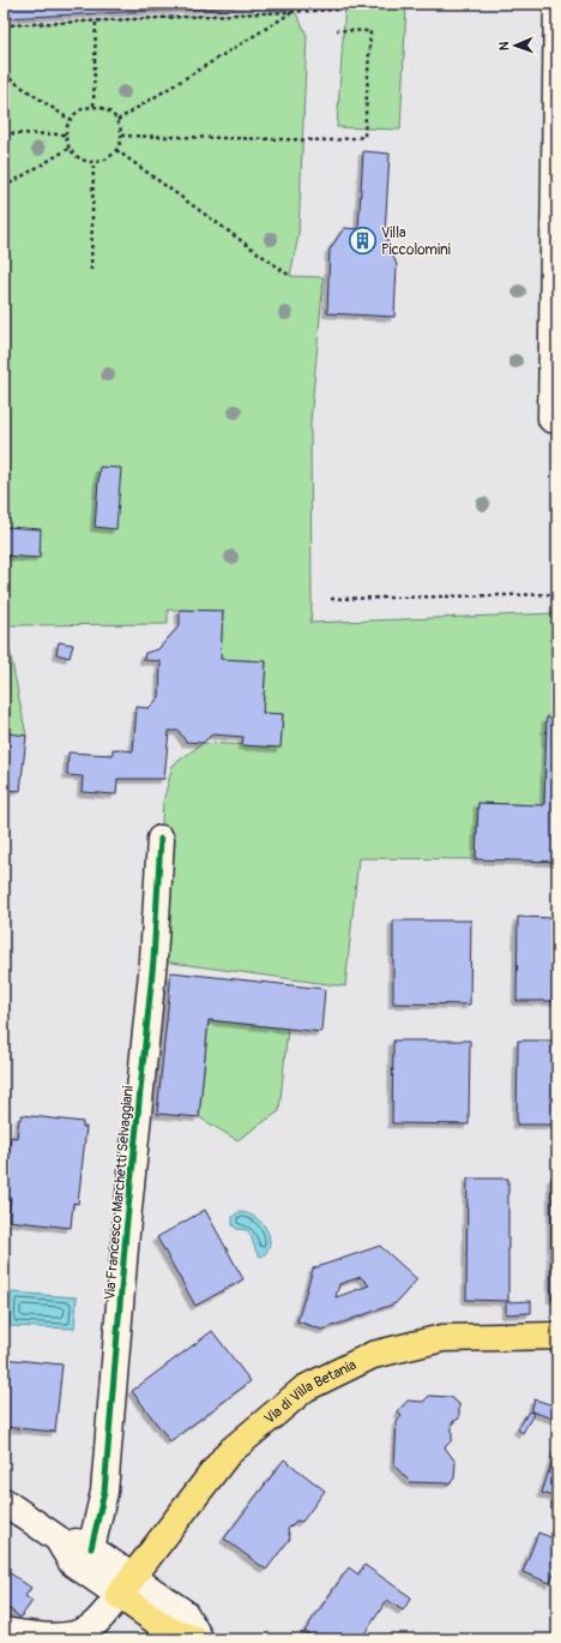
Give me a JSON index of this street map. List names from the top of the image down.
{
  "streets": {
    "main road": ["Via di Villa Betania"],
    "street": ["Via Francesco Marchetti Selvaggiani"]
  },
  "places": {
    "building": ["Villa Piccolomini"]
  },
  "north": "left"
}
